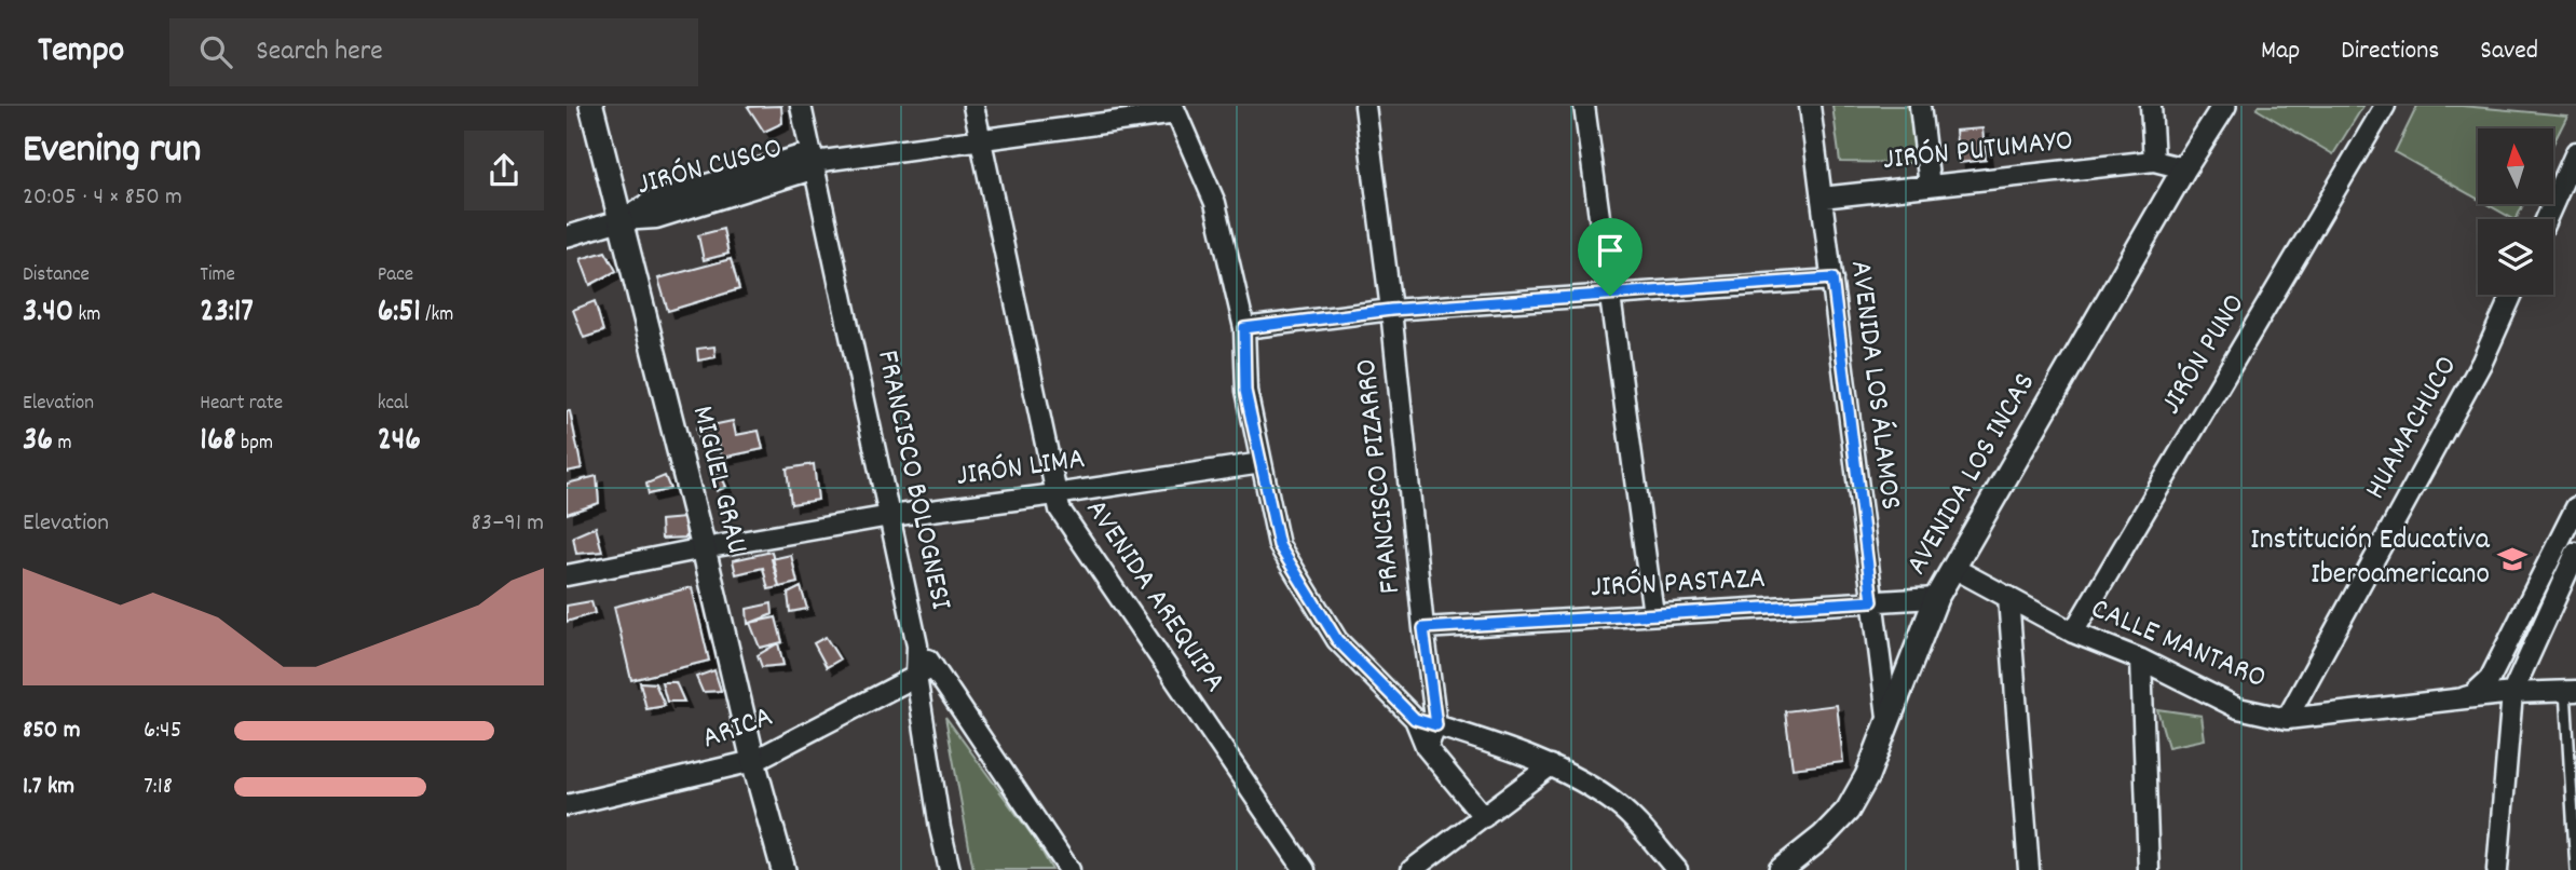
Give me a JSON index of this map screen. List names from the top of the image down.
{
  "streets": {
    "street": [
      "JIRÓN PUTUMAYO",
      "JIRÓN CUSCO",
      "JIRÓN PUNO",
      "AVENIDA LOS ÁLAMOS",
      "HUAMACHUCO",
      "JIRÓN LIMA",
      "AVENIDA LOS INCAS",
      "FRANCISCO PIZARRO",
      "MIGUEL GRAU",
      "FRANCISCO BOLOGNESI",
      "JIRÓN PASTAZA",
      "AVENIDA AREQUIPA",
      "CALLE MANTARO",
      "ARICA"
    ]
  },
  "crossings": [
    ["JIRÓN PUTUMAYO", "AVENIDA LOS ÁLAMOS"],
    ["JIRÓN PUTUMAYO", "AVENIDA LOS INCAS"],
    ["JIRÓN CUSCO", "MIGUEL GRAU"],
    ["JIRÓN CUSCO", "FRANCISCO BOLOGNESI"],
    ["JIRÓN CUSCO", "AVENIDA AREQUIPA"],
    ["JIRÓN PUNO", "CALLE MANTARO"],
    ["AVENIDA LOS ÁLAMOS", "AVENIDA LOS INCAS"],
    ["AVENIDA LOS ÁLAMOS", "JIRÓN PASTAZA"],
    ["HUAMACHUCO", "CALLE MANTARO"],
    ["JIRÓN LIMA", "MIGUEL GRAU"],
    ["JIRÓN LIMA", "FRANCISCO BOLOGNESI"],
    ["JIRÓN LIMA", "AVENIDA AREQUIPA"],
    ["AVENIDA LOS INCAS", "JIRÓN PASTAZA"],
    ["AVENIDA LOS INCAS", "CALLE MANTARO"],
    ["FRANCISCO PIZARRO", "JIRÓN PASTAZA"],
    ["MIGUEL GRAU", "ARICA"],
    ["FRANCISCO BOLOGNESI", "ARICA"]
  ],
  "places": {
    "school or university": ["Institución Educativa Iberoamericano"]
  },
  "north": "top",
  "page": {
    "header": "Tempo",
    "search": "Search here",
    "nav": ["Map", "Directions", "Saved"],
    "heading": ["Evening run", "20:05 · 4 × 850 m"],
    "stats": [
      ["Distance", "3.40 km"],
      ["Time", "23:17"],
      ["Pace", "6:51 /km"],
      ["Elevation", "36 m"],
      ["Heart rate", "168 bpm"],
      ["kcal", "246"]
    ],
    "chart": ["Elevation", "83–91 m"],
    "list": [
      {
        "name": "850 m",
        "note": "6:45"
      },
      {
        "name": "1.7 km",
        "note": "7:18"
      }
    ]
  }
}
